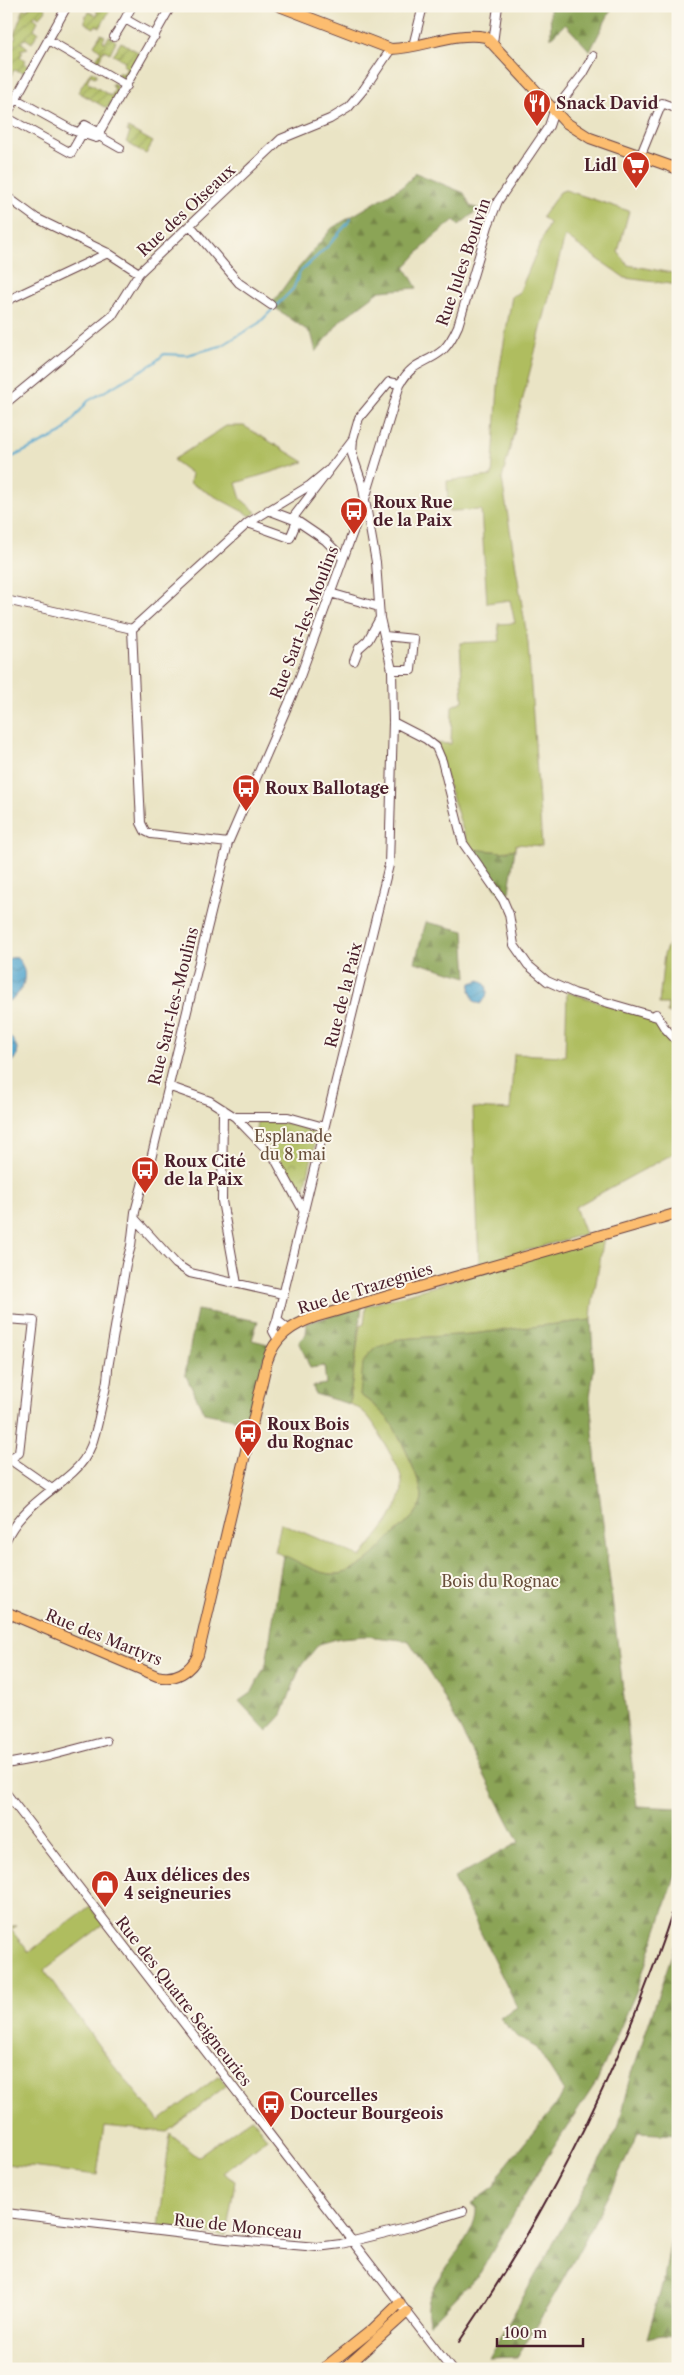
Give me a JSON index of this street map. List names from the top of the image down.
{
  "streets": {
    "main road": ["Rue de Trazegnies", "Rue des Martyrs"],
    "street": [
      "Rue des Oiseaux",
      "Rue Jules Boulvin",
      "Rue Sart-les-Moulins",
      "Rue de la Paix",
      "Rue des Quatre Seigneuries",
      "Rue de Monceau"
    ]
  },
  "crossings": [
    ["Rue Jules Boulvin", "Rue Sart-les-Moulins"],
    ["Rue Jules Boulvin", "Rue de la Paix"],
    ["Rue Sart-les-Moulins", "Rue de la Paix"],
    ["Rue de la Paix", "Rue de Trazegnies"],
    ["Rue de Trazegnies", "Rue des Martyrs"],
    ["Rue des Quatre Seigneuries", "Rue de Monceau"]
  ],
  "parks": ["Esplanade du 8 mai", "Bois du Rognac"],
  "places": {
    "restaurant": ["Snack David"],
    "supermarket": ["Lidl"],
    "bus stop": [
      "Roux Rue de la Paix",
      "Roux Ballotage",
      "Roux Cité de la Paix",
      "Roux Bois du Rognac",
      "Courcelles Docteur Bourgeois"
    ],
    "shop": ["Aux délices des 4 seigneuries"]
  },
  "scale_bar": "100 m"
}
